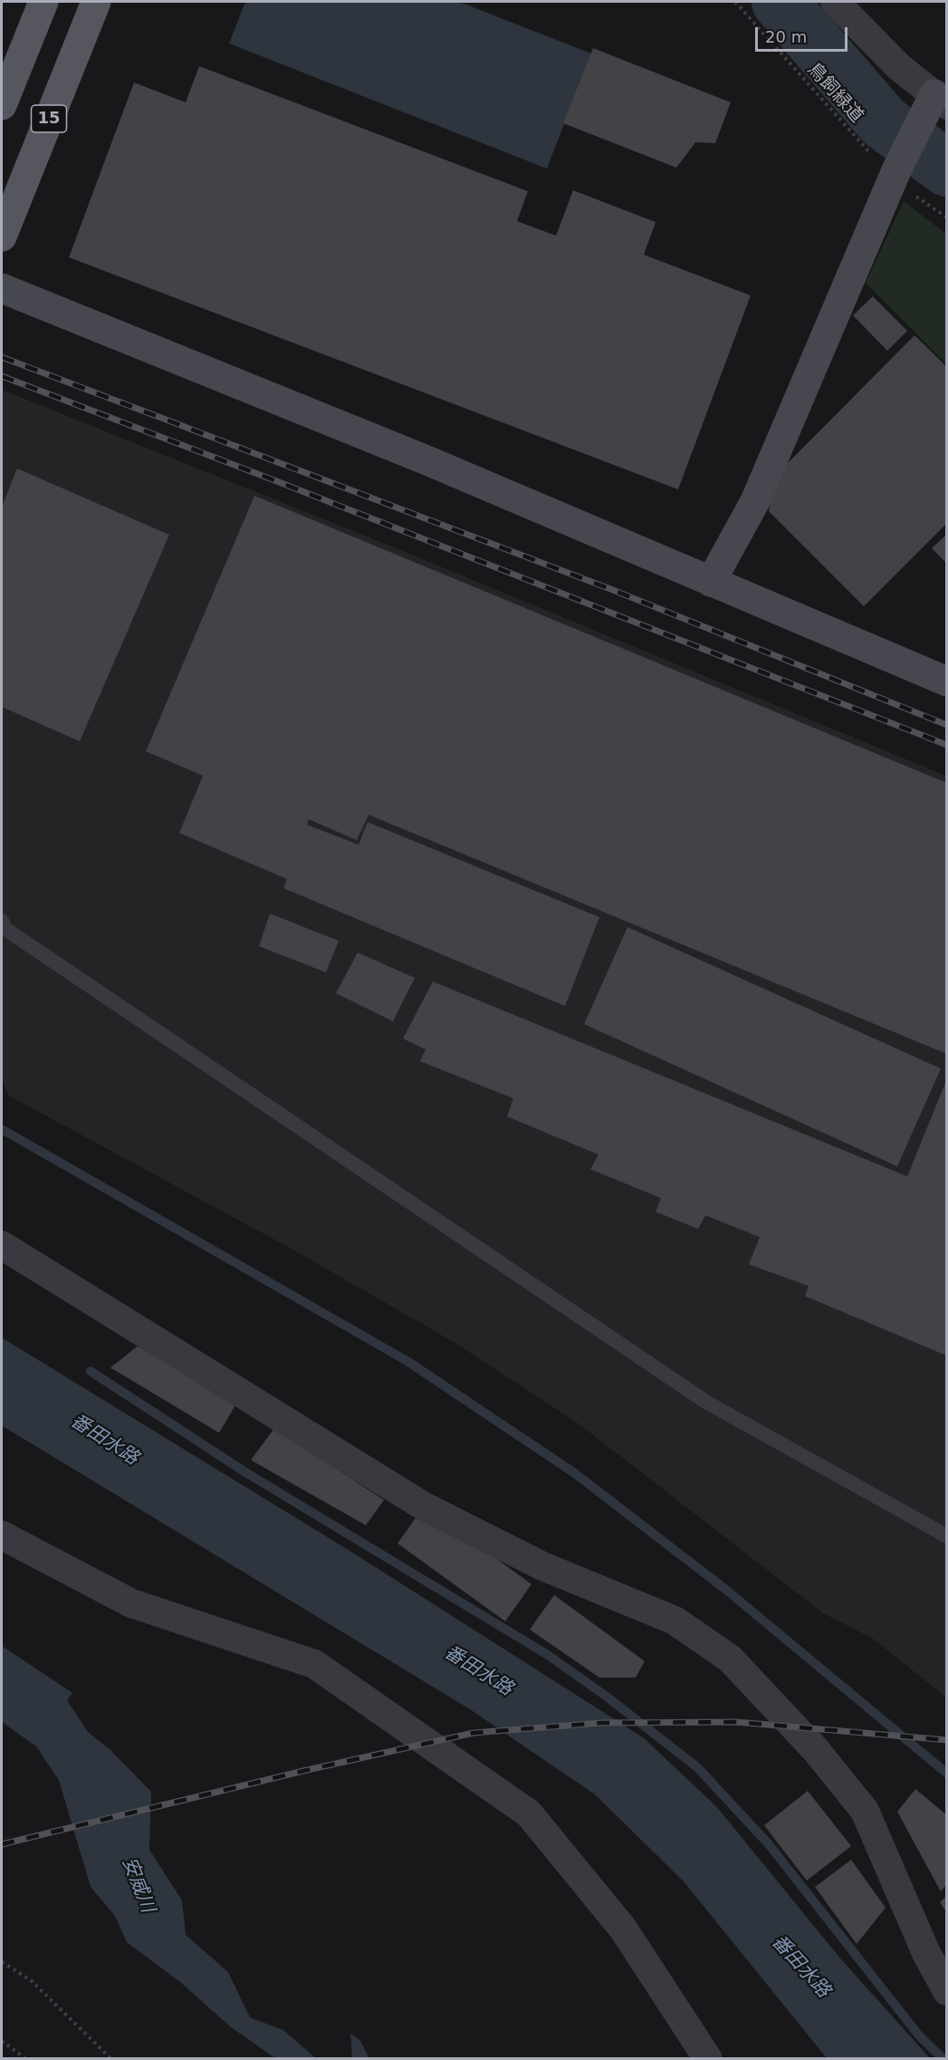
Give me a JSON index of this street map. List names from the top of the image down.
{
  "streets": {
    "main road": ["15"],
    "path": ["鳥飼緑道"]
  },
  "water": ["番田水路", "安威川"],
  "scale_bar": "20 m"
}
